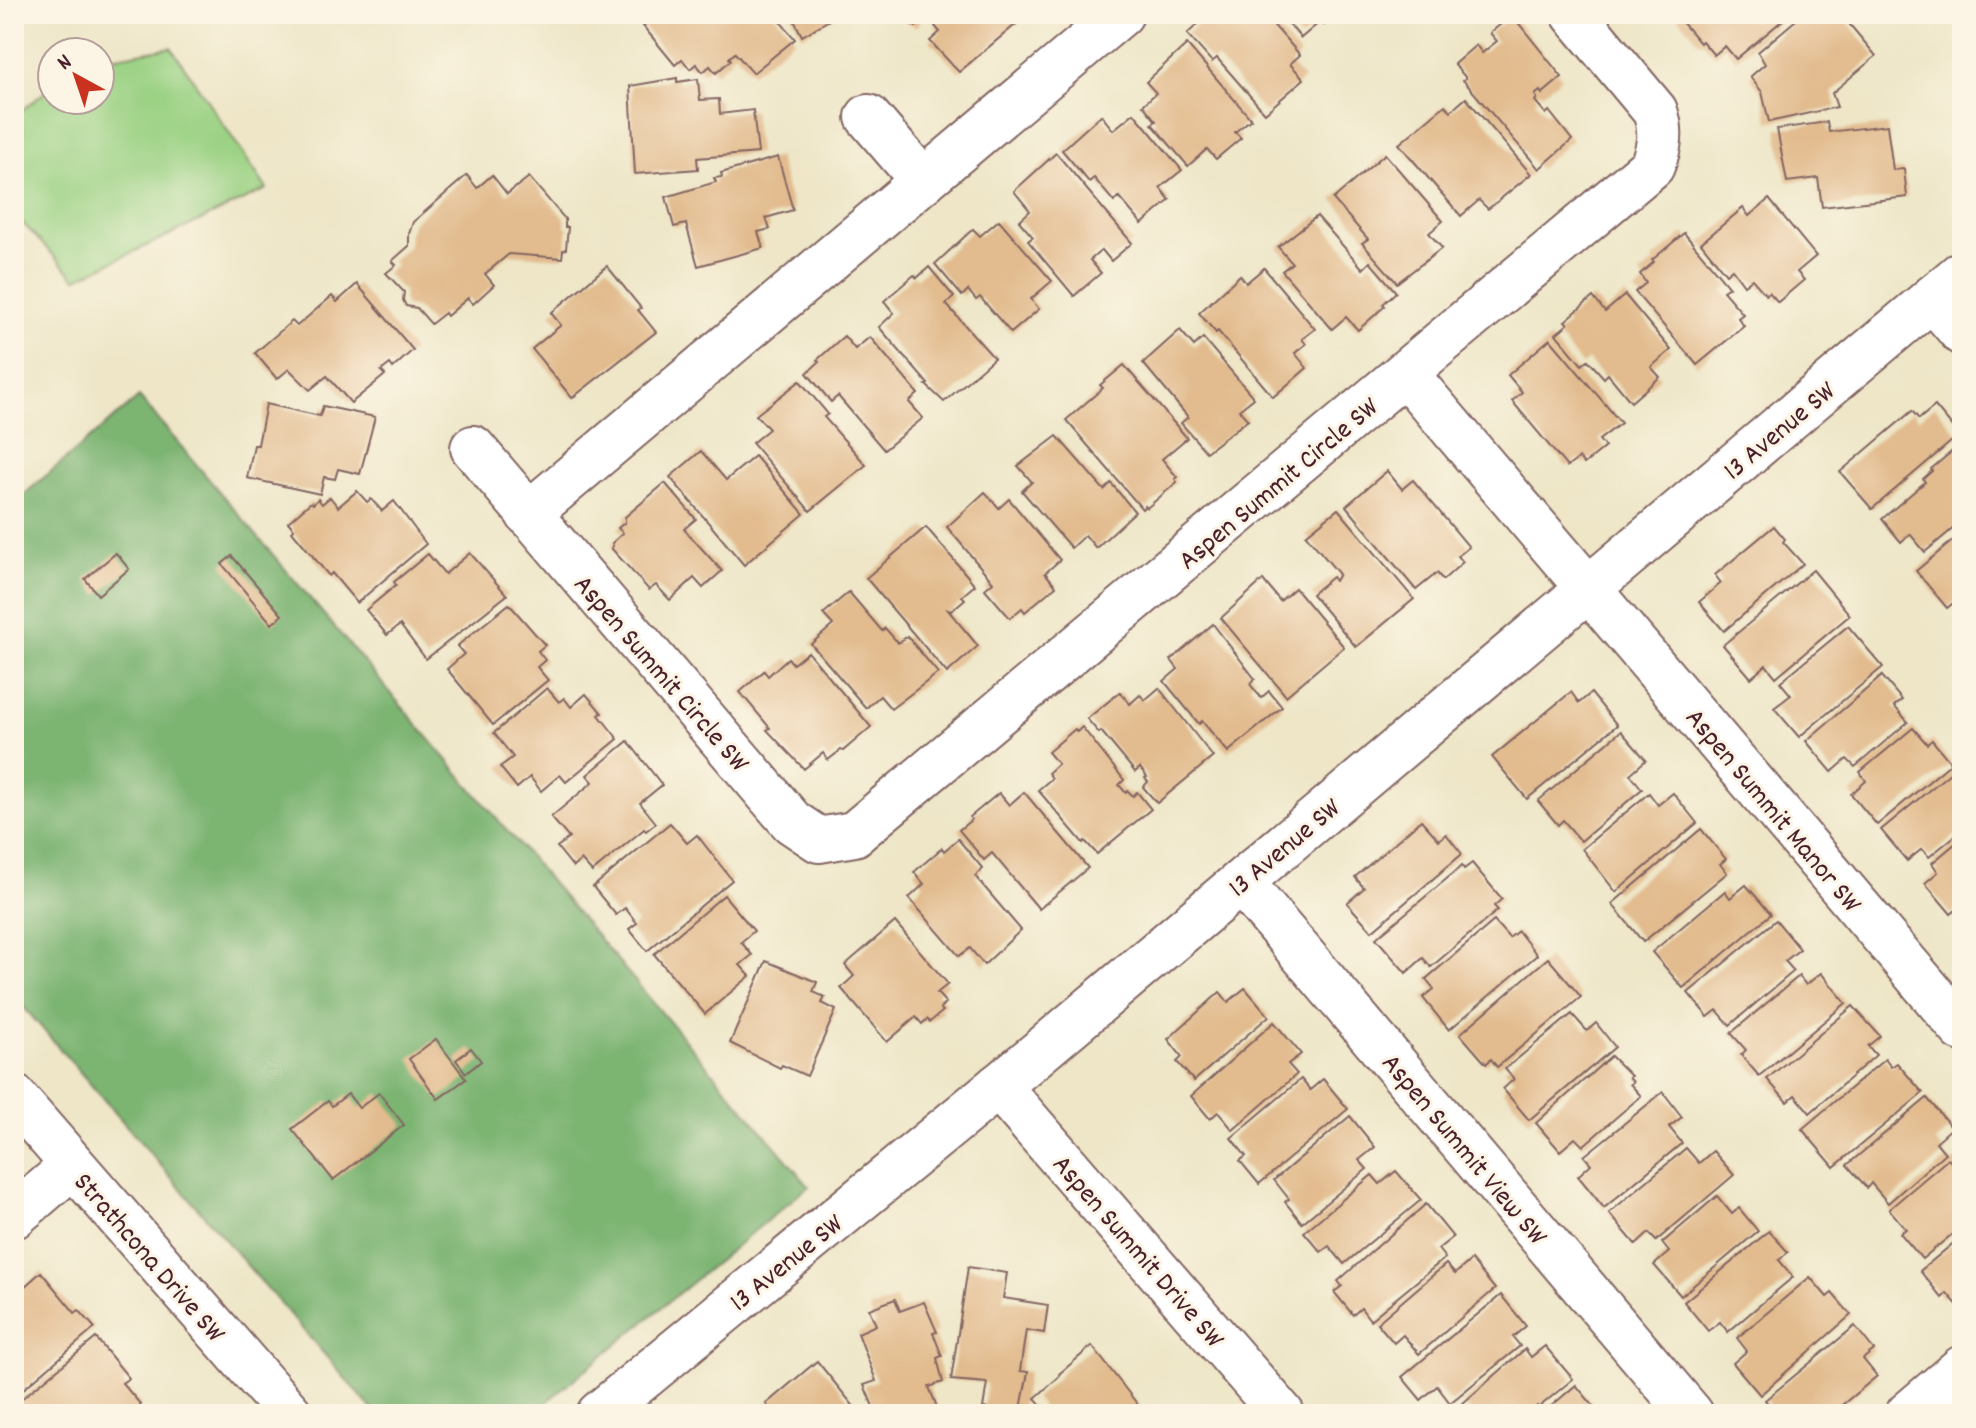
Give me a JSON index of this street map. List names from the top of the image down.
{
  "streets": {
    "street": [
      "13 Avenue SW",
      "Aspen Summit Circle SW",
      "Aspen Summit Manor SW",
      "Aspen Summit View SW",
      "Aspen Summit Drive SW",
      "Strathcona Drive SW"
    ]
  },
  "crossings": [
    ["13 Avenue SW", "Aspen Summit Manor SW"],
    ["13 Avenue SW", "Aspen Summit View SW"],
    ["13 Avenue SW", "Aspen Summit Drive SW"]
  ],
  "north": "top left"
}
